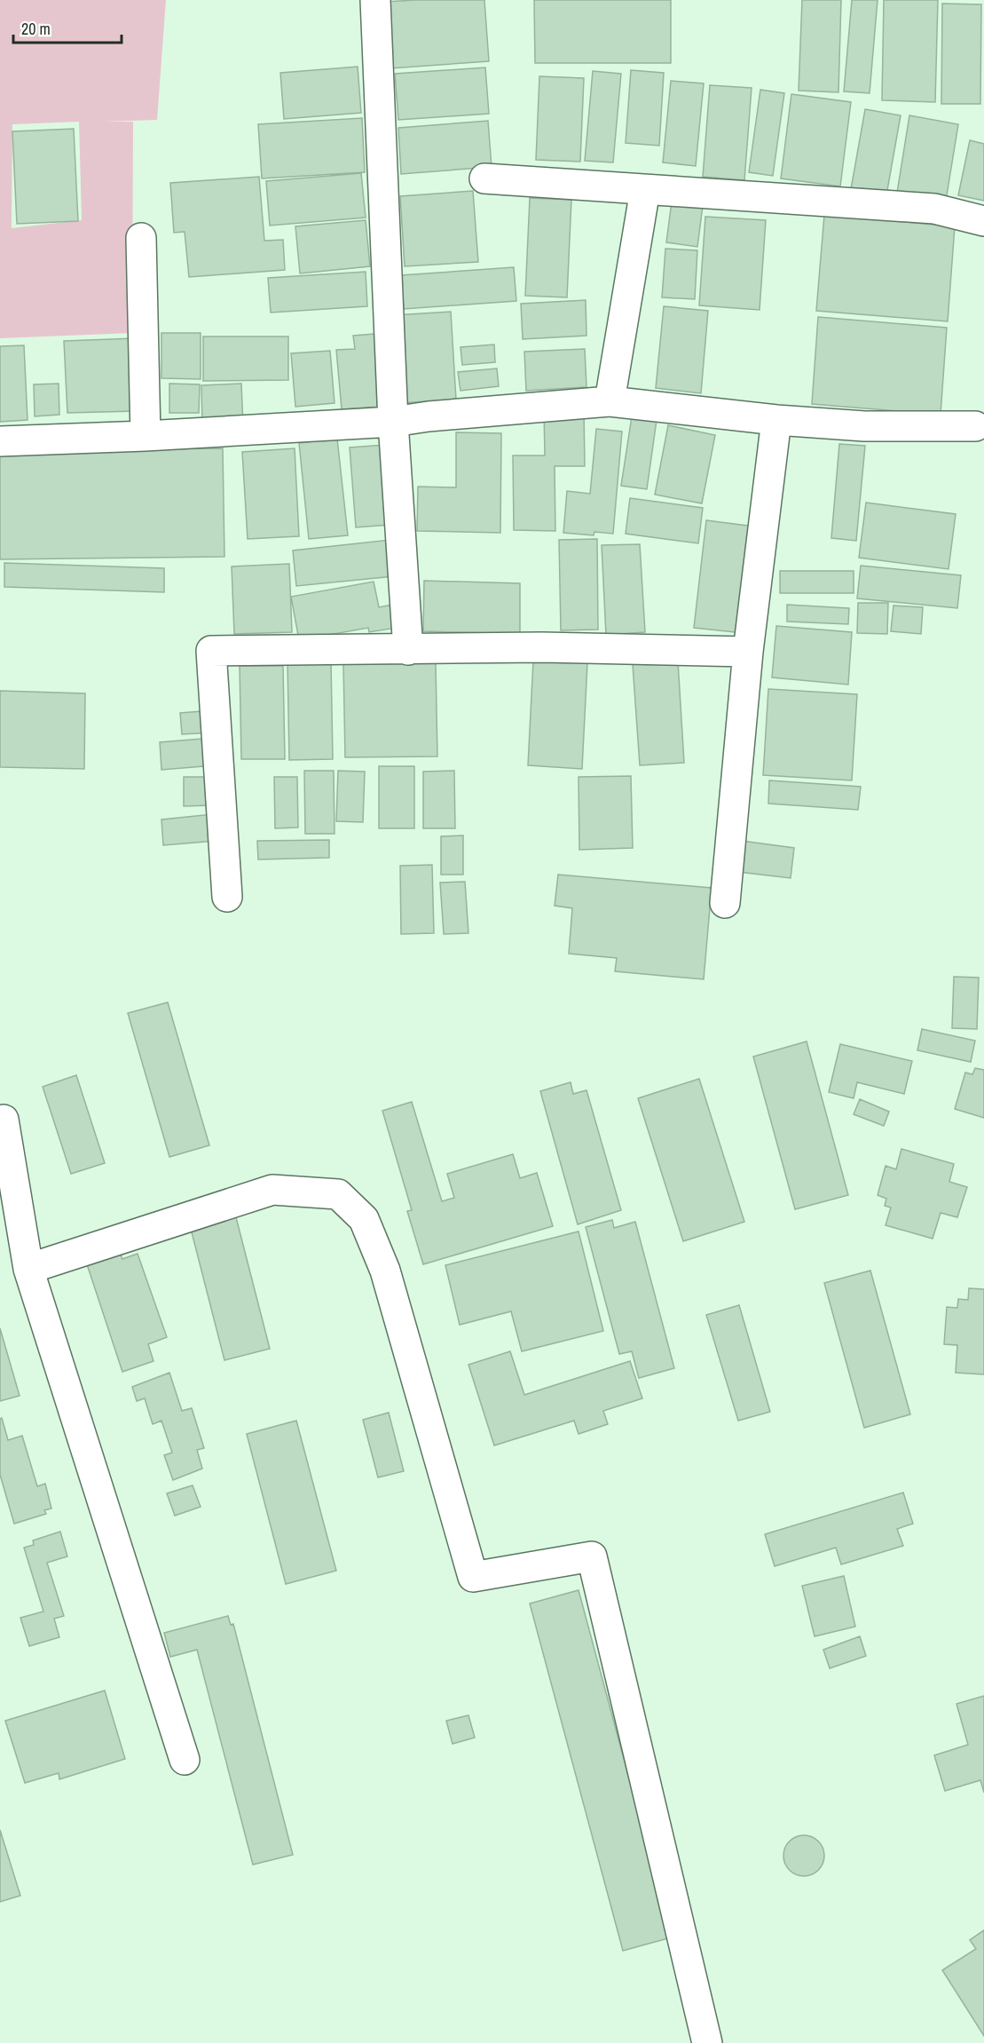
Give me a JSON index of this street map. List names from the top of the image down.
{
  "scale_bar": "20 m"
}
